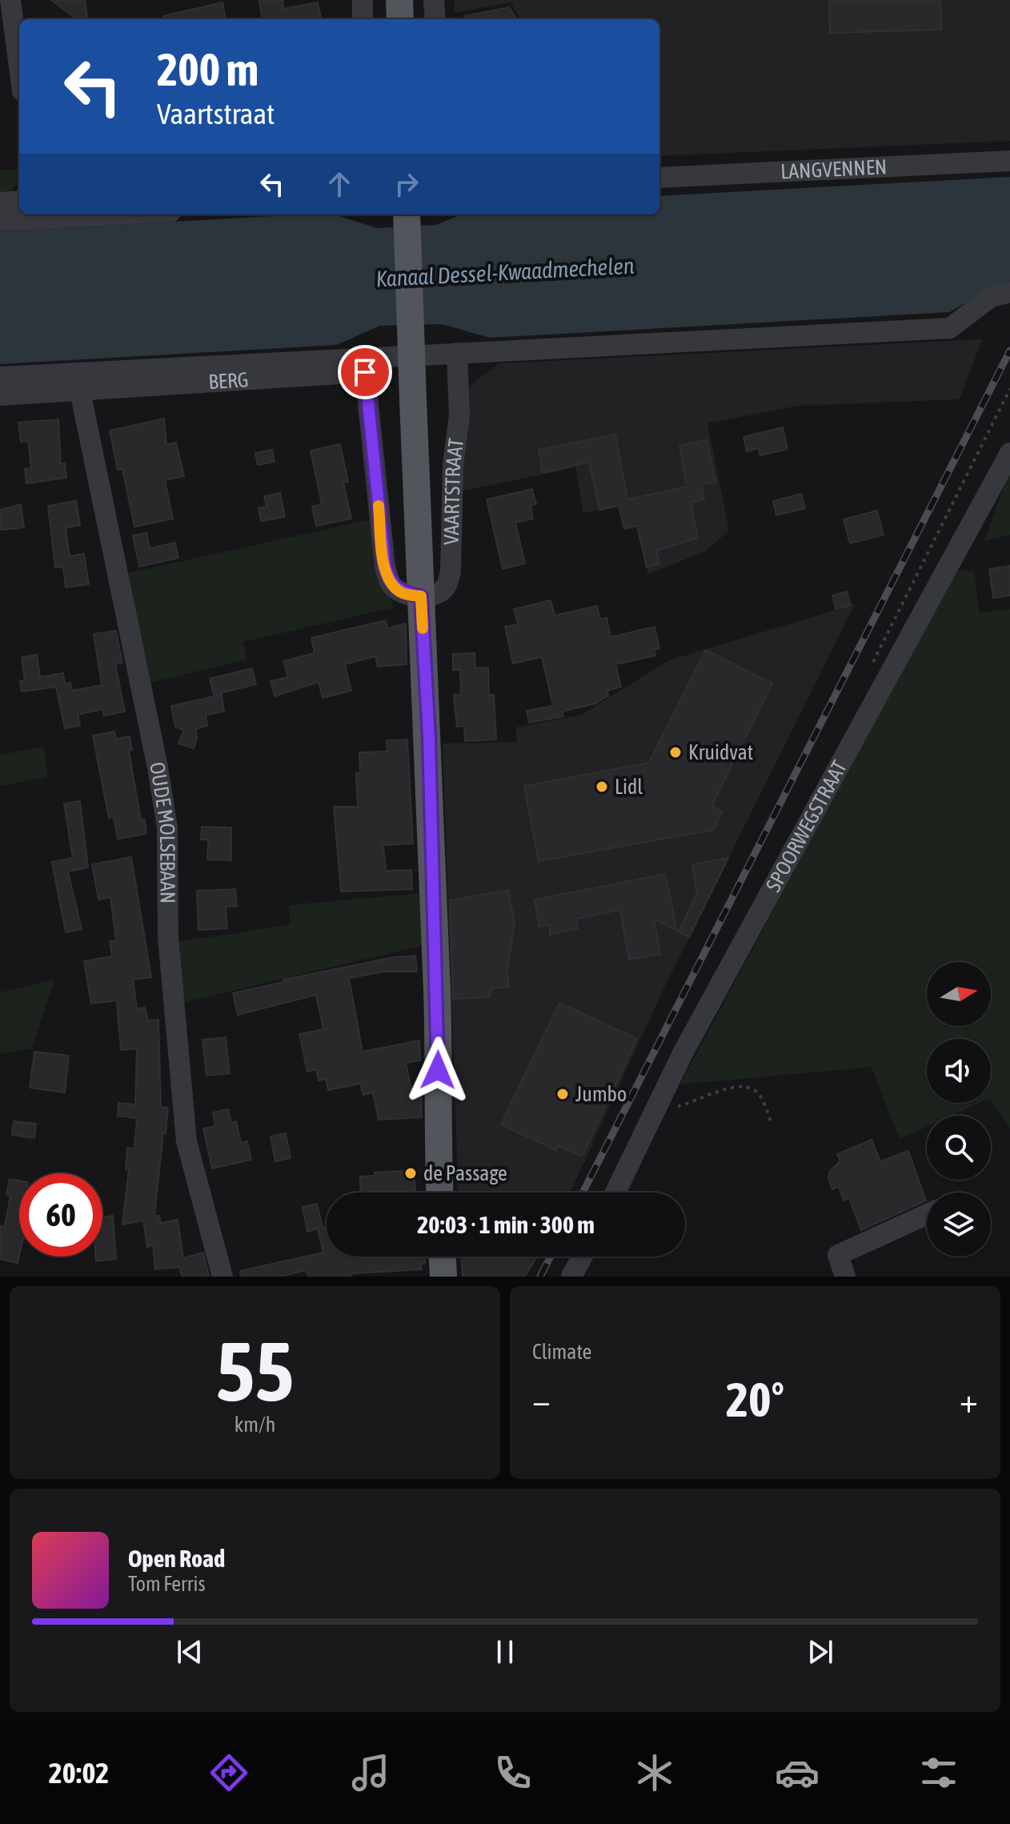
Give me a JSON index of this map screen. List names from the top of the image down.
{
  "streets": {
    "main road": ["VAARTSTRAAT"],
    "street": [
      "LANGVENNEN",
      "BERG",
      "SPOORWEGSTRAAT",
      "OUDE MOLSEBAAN"
    ]
  },
  "crossings": [
    ["BERG", "VAARTSTRAAT"],
    ["BERG", "OUDE MOLSEBAAN"]
  ],
  "water": ["Kanaal Dessel-Kwaadmechelen"],
  "places": [
    "Kruidvat",
    "Lidl",
    "Jumbo",
    "de Passage"
  ],
  "north": "right",
  "page": {
    "turn": ["200 m", "Vaartstraat"],
    "limit": "60",
    "trip": "20:03 · 1 min · 300 m",
    "tile": [
      ["55", "km/h"],
      "Climate"
    ],
    "heat": ["−", "20°", "+"],
    "song": ["Open Road", "Tom Ferris"],
    "tabs": "20:02"
  }
}
